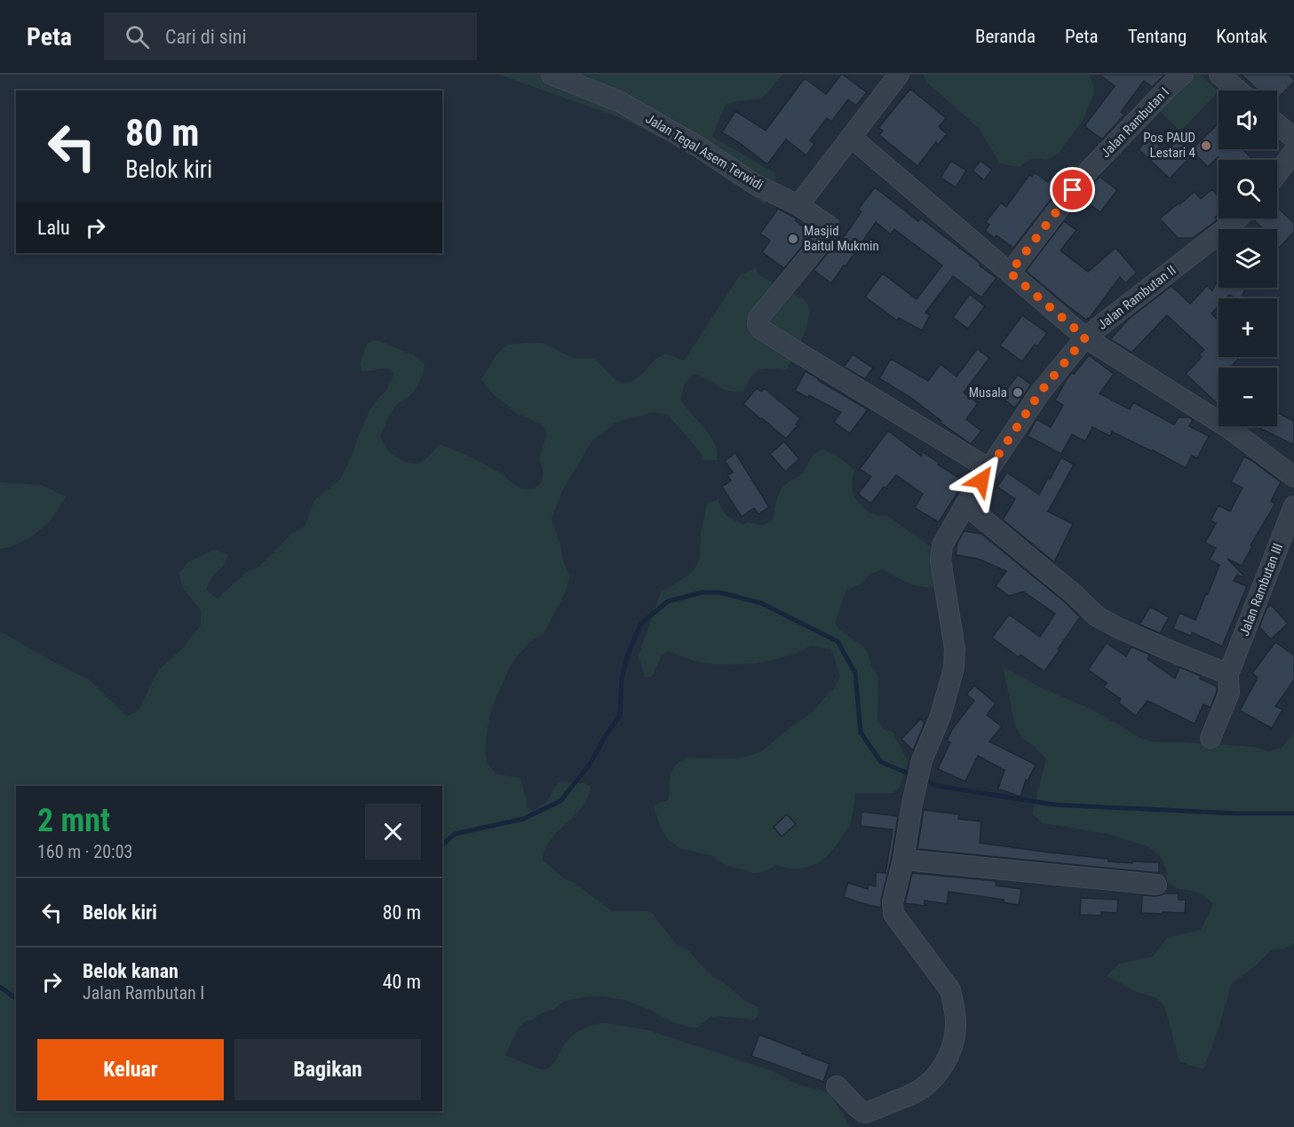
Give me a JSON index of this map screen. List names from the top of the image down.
{
  "streets": {
    "street": [
      "Jalan Rambutan I",
      "Jalan Tegal Asem Terwidi",
      "Jalan Rambutan II",
      "Jalan Rambutan III"
    ]
  },
  "crossings": [
    ["Jalan Tegal Asem Terwidi", "Jalan Rambutan II"]
  ],
  "places": ["Pos PAUD Lestari 4", "Masjid Baitul Mukmin", "Musala"],
  "page": {
    "header": "Peta",
    "search": "Cari di sini",
    "nav": [
      "Beranda",
      "Peta",
      "Tentang",
      "Kontak"
    ],
    "map_buttons": ["+", "−"],
    "turn": ["80 m", "Belok kiri"],
    "then": "Lalu",
    "heading": ["2 mnt", "160 m · 20:03"],
    "list": [
      {
        "name": "Belok kiri",
        "value": "80 m"
      },
      {
        "name": "Belok kanan",
        "note": "Jalan Rambutan I",
        "value": "40 m"
      }
    ],
    "buttons": ["Keluar", "Bagikan"]
  }
}
